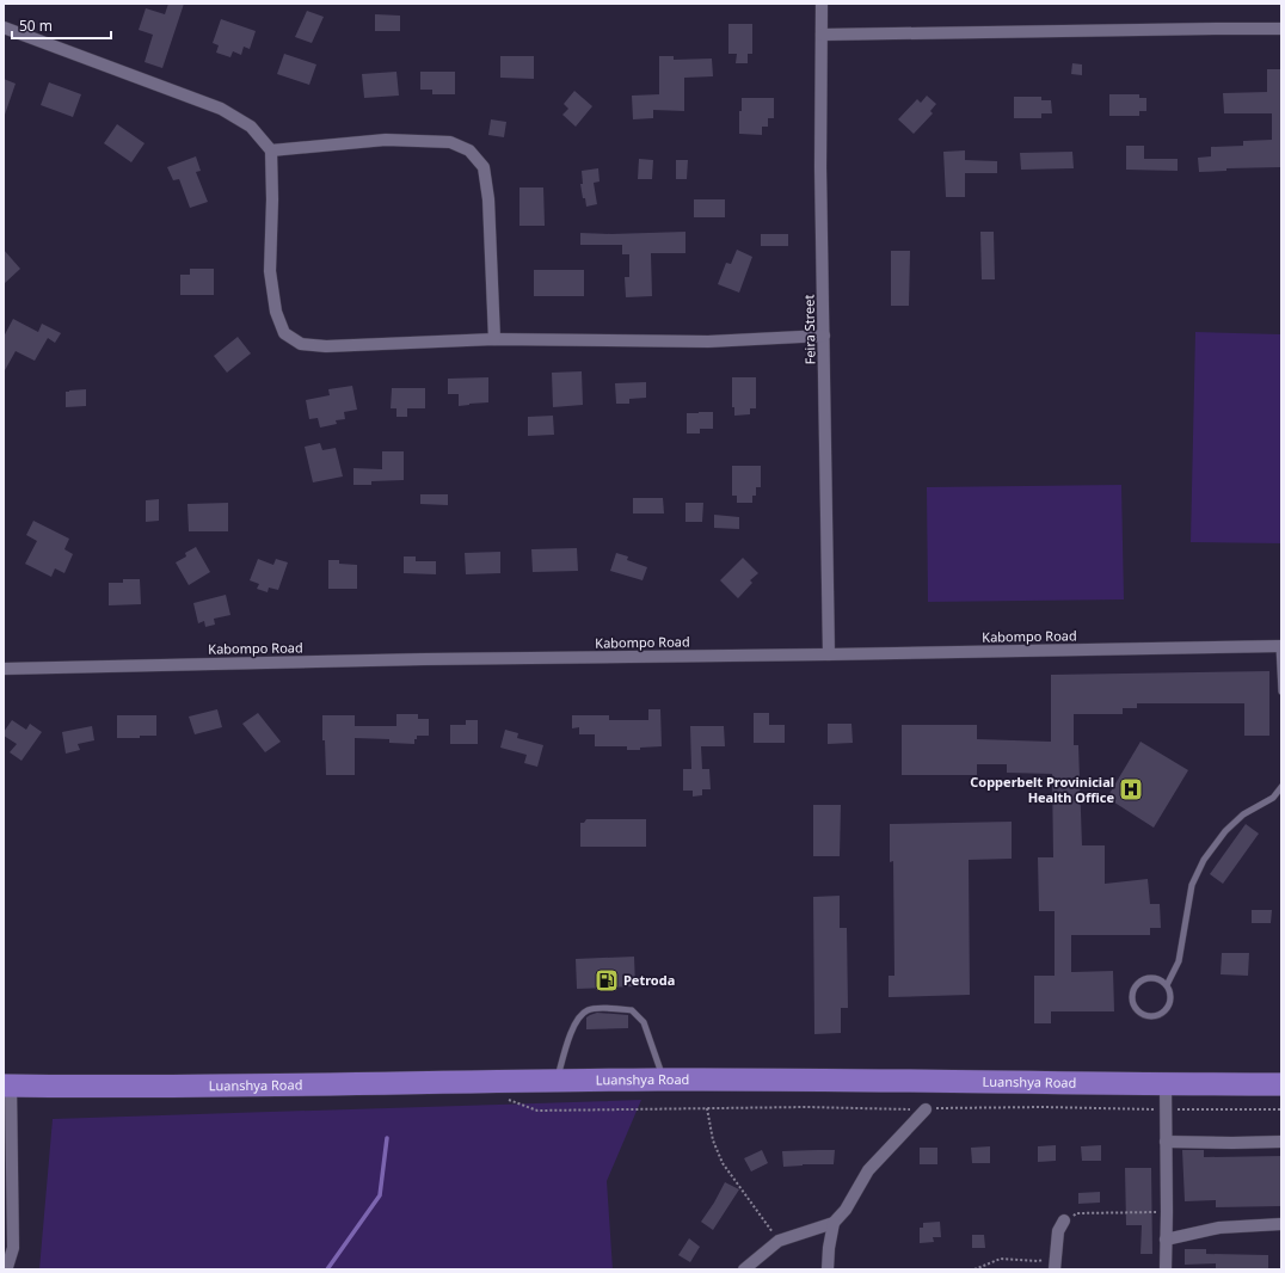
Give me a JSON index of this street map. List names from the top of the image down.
{
  "streets": {
    "highway": ["Luanshya Road"],
    "street": ["Feira Street", "Kabompo Road"]
  },
  "crossings": [
    ["Feira Street", "Kabompo Road"]
  ],
  "places": {
    "hospital": ["Copperbelt Provinicial Health Office"],
    "fuel station": ["Petroda"]
  },
  "scale_bar": "50 m"
}
